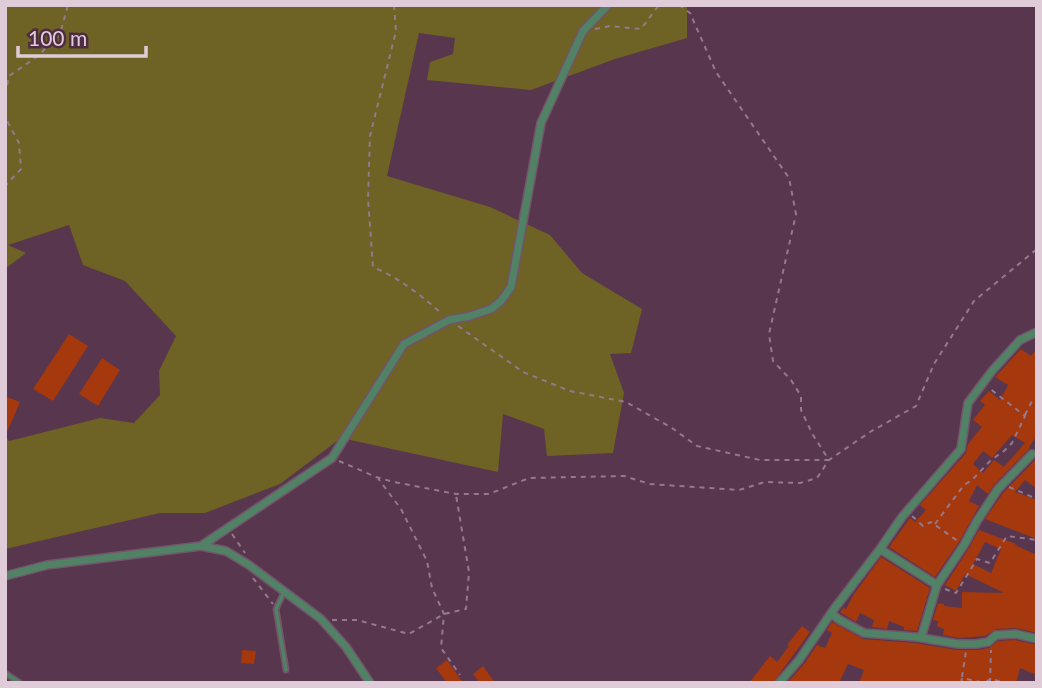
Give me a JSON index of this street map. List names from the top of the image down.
{
  "scale_bar": "100 m"
}
